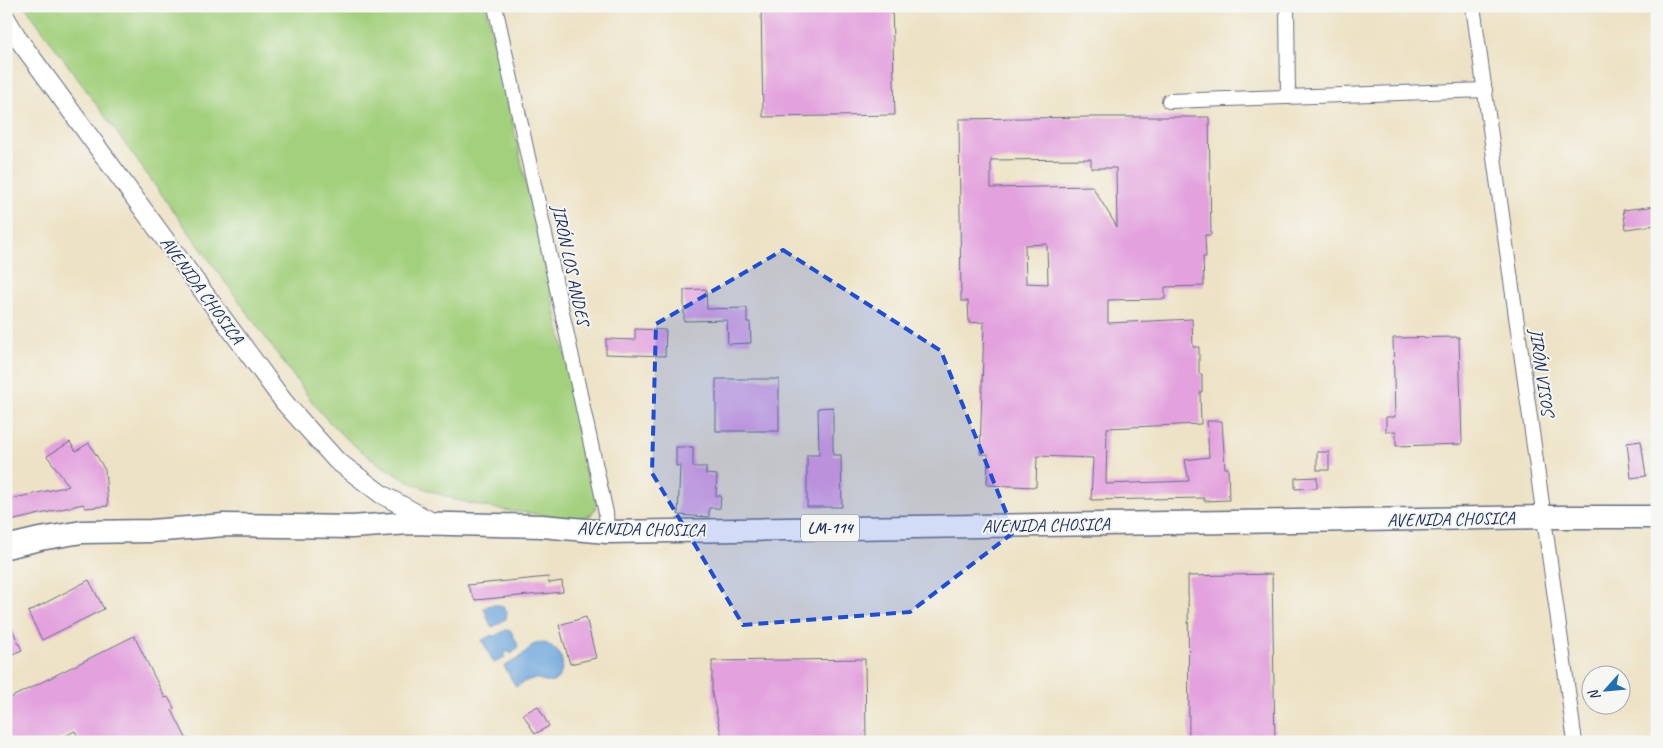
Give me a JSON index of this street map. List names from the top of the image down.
{
  "streets": {
    "main road": ["AVENIDA CHOSICA", "LM-114"],
    "street": ["JIRÓN LOS ANDES", "JIRÓN VISOS"]
  },
  "crossings": [
    ["JIRÓN LOS ANDES", "AVENIDA CHOSICA"],
    ["AVENIDA CHOSICA", "JIRÓN VISOS"]
  ],
  "north": "bottom left"
}
